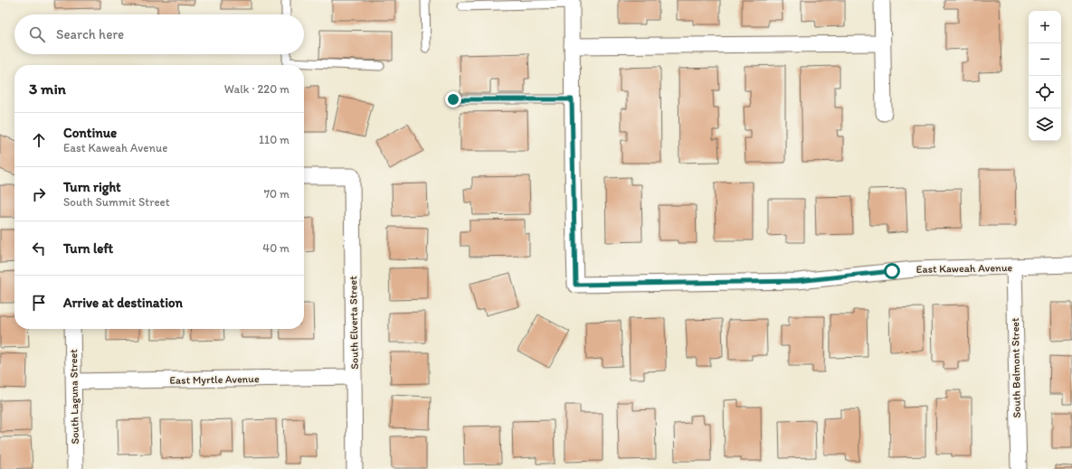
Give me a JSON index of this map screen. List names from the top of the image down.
{
  "streets": {
    "street": [
      "East Kaweah Avenue",
      "South Elverta Street",
      "South Belmont Street",
      "East Myrtle Avenue",
      "South Laguna Street"
    ]
  },
  "crossings": [
    ["East Kaweah Avenue", "South Belmont Street"],
    ["South Elverta Street", "East Myrtle Avenue"],
    ["East Myrtle Avenue", "South Laguna Street"]
  ],
  "page": {
    "map_buttons": ["+", "−"],
    "search": "Search here",
    "heading": ["3 min", "Walk · 220 m"],
    "list": [
      ["Continue", "East Kaweah Avenue", "110 m"],
      ["Turn right", "South Summit Street", "70 m"],
      ["Turn left", "40 m"],
      "Arrive at destination"
    ]
  }
}
